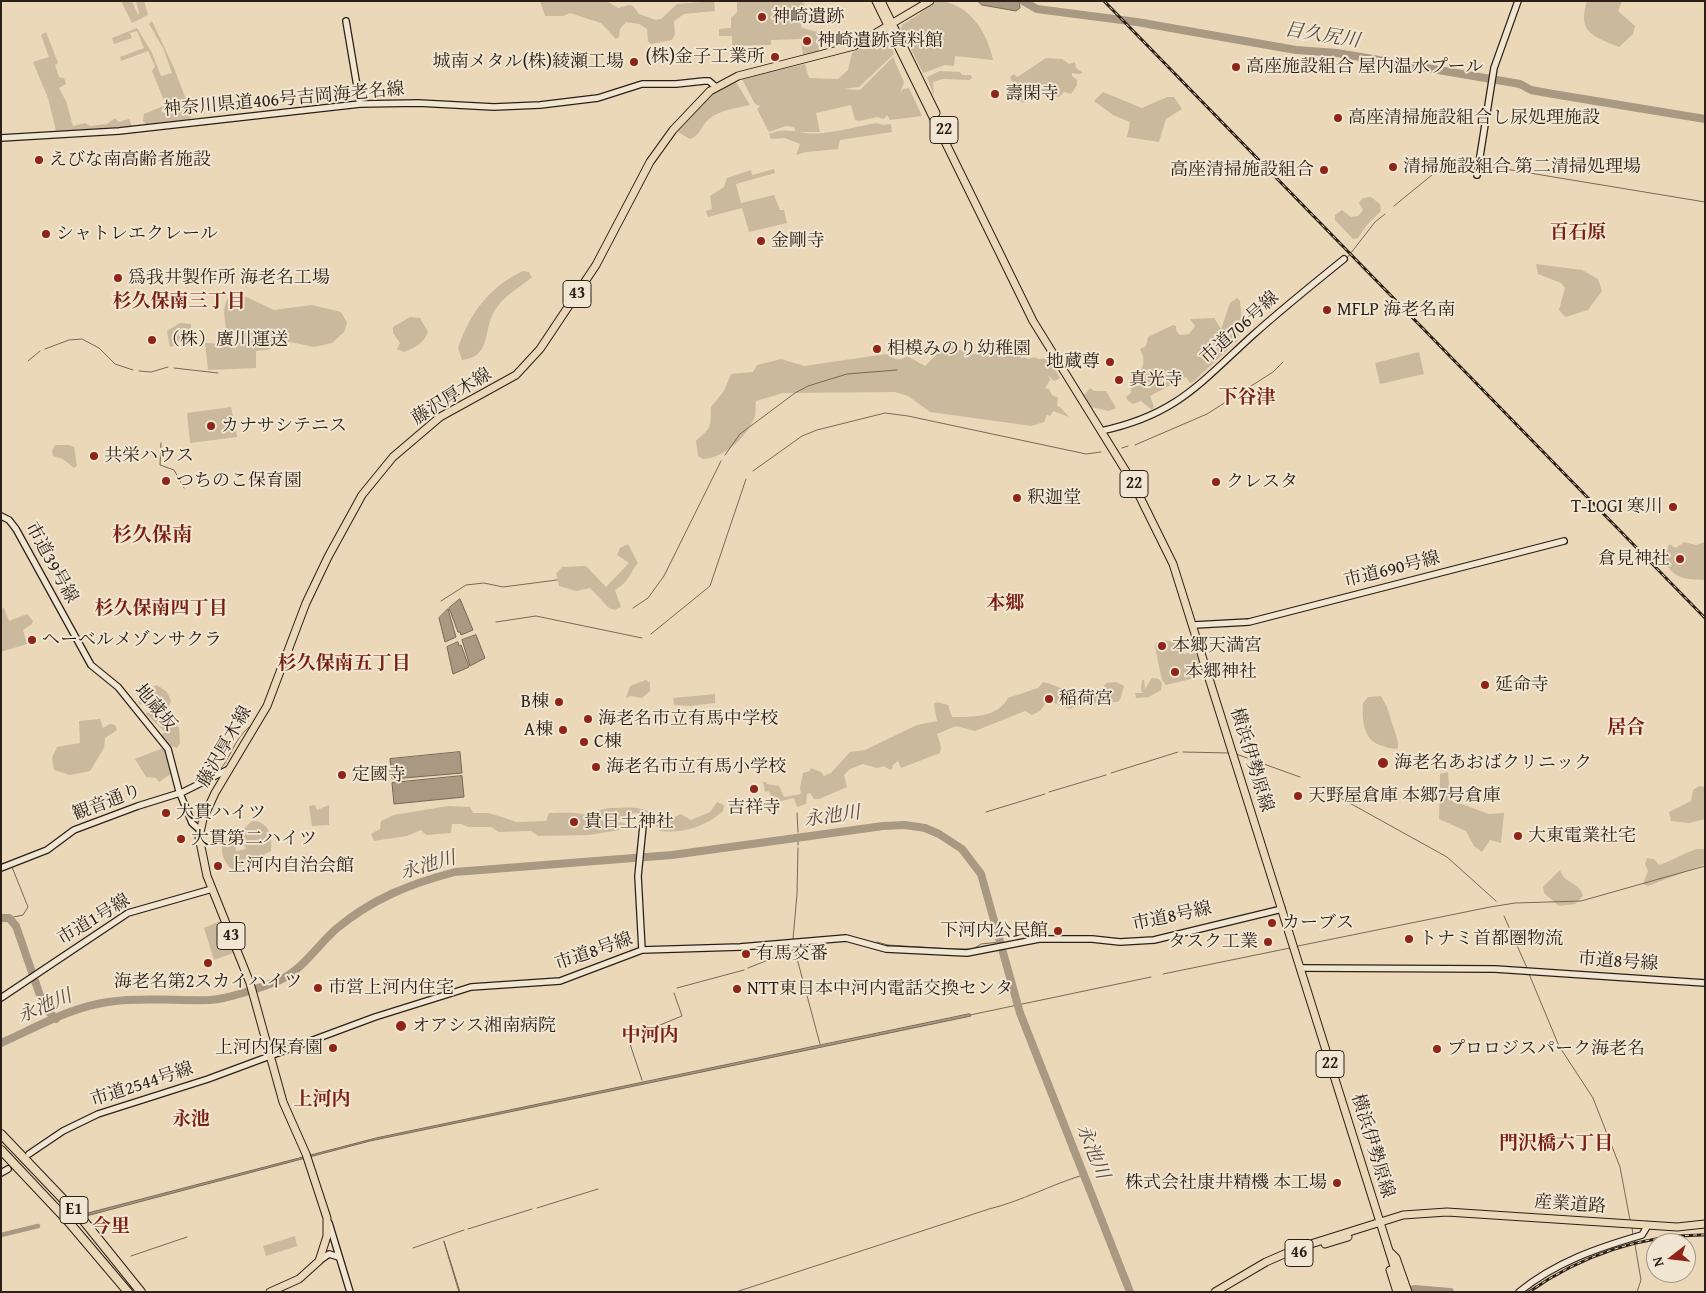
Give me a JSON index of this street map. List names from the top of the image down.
{
  "streets": {
    "highway": ["E1"],
    "main road": [
      "22",
      "43",
      "藤沢厚木線",
      "横浜伊勢原線",
      "産業道路",
      "46"
    ],
    "street": [
      "神奈川県道406号吉岡海老名線",
      "市道706号線",
      "市道39号線",
      "市道690号線",
      "地蔵坂",
      "観音通り",
      "市道8号線",
      "市道1号線",
      "市道2544号線"
    ]
  },
  "crossings": [
    ["神奈川県道406号吉岡海老名線", "藤沢厚木線"],
    ["43", "藤沢厚木線"],
    ["43", "市道8号線"],
    ["43", "市道2544号線"],
    ["市道706号線", "横浜伊勢原線"],
    ["藤沢厚木線", "地蔵坂"],
    ["藤沢厚木線", "横浜伊勢原線"],
    ["藤沢厚木線", "観音通り"],
    ["藤沢厚木線", "市道8号線"],
    ["藤沢厚木線", "市道1号線"],
    ["藤沢厚木線", "市道2544号線"],
    ["市道39号線", "地蔵坂"],
    ["市道690号線", "横浜伊勢原線"],
    ["地蔵坂", "観音通り"],
    ["横浜伊勢原線", "市道8号線"],
    ["横浜伊勢原線", "産業道路"],
    ["横浜伊勢原線", "46"],
    ["市道8号線", "市道2544号線"],
    ["産業道路", "46"]
  ],
  "districts": [
    "百石原",
    "杉久保南三丁目",
    "下谷津",
    "杉久保南",
    "本郷",
    "杉久保南四丁目",
    "杉久保南五丁目",
    "居合",
    "中河内",
    "上河内",
    "永池",
    "門沢橋六丁目",
    "今里"
  ],
  "water": ["目久尻川", "永池川"],
  "places": [
    "神崎遺跡",
    "神崎遺跡資料館",
    "(株)金子工業所",
    "城南メタル(株)綾瀬工場",
    "高座施設組合 屋内温水プール",
    "壽閑寺",
    "高座清掃施設組合し尿処理施設",
    "えびな南高齢者施設",
    "清掃施設組合 第二清掃処理場",
    "高座清掃施設組合",
    "シャトレエクレール",
    "金剛寺",
    "爲我井製作所 海老名工場",
    "MFLP 海老名南",
    "（株）廣川運送",
    "相模みのり幼稚園",
    "地蔵尊",
    "真光寺",
    "カナサシテニス",
    "共栄ハウス",
    "つちのこ保育園",
    "クレスタ",
    "釈迦堂",
    "T-LOGI 寒川",
    "倉見神社",
    "ヘーベルメゾンサクラ",
    "本郷天満宮",
    "本郷神社",
    "延命寺",
    "稲荷宮",
    "B棟",
    "海老名市立有馬中学校",
    "A棟",
    "C棟",
    "海老名あおばクリニック",
    "海老名市立有馬小学校",
    "定國寺",
    "吉祥寺",
    "天野屋倉庫 本郷7号倉庫",
    "大貫ハイツ",
    "貴日土神社",
    "大東電業社宅",
    "大貫第二ハイツ",
    "上河内自治会館",
    "カーブス",
    "下河内公民館",
    "トナミ首都圏物流",
    "タスク工業",
    "有馬交番",
    "海老名第2スカイハイツ",
    "市営上河内住宅",
    "NTT東日本中河内電話交換センタ",
    "オアシス湘南病院",
    "上河内保育園",
    "プロロジスパーク海老名",
    "株式会社康井精機 本工場"
  ],
  "north": "left"
}
